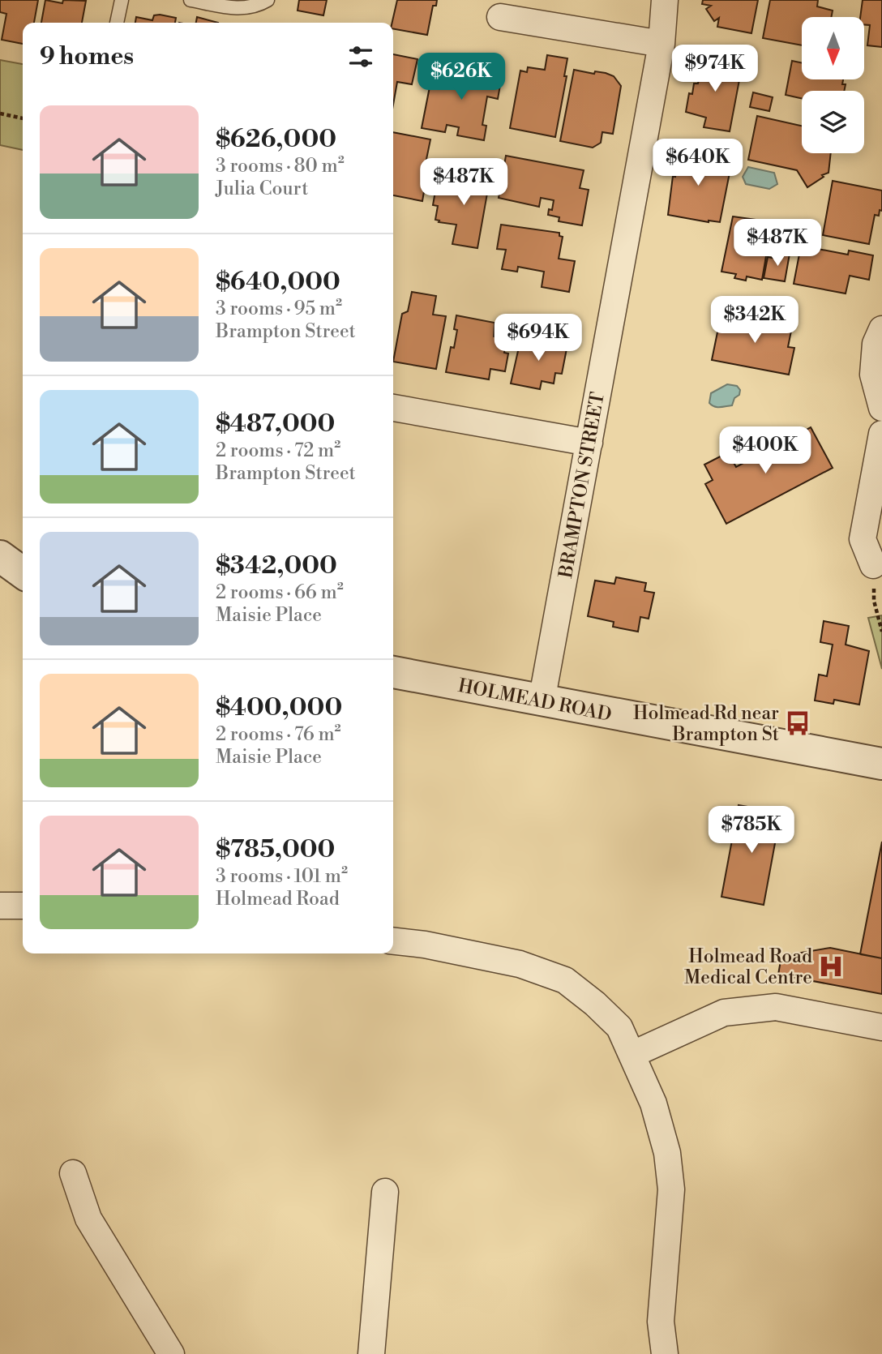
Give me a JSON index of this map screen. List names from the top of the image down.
{
  "streets": {
    "street": ["BRAMPTON STREET", "HOLMEAD ROAD"]
  },
  "crossings": [
    ["BRAMPTON STREET", "HOLMEAD ROAD"]
  ],
  "places": {
    "bus stop": ["Holmead Rd near Brampton St"],
    "hospital": ["Holmead Road Medical Centre"]
  },
  "north": "bottom",
  "page": {
    "heading": "9 homes",
    "price": [
      "$974K",
      "$626K",
      "$640K",
      "$487K",
      "$487K",
      "$342K",
      "$694K",
      "$400K",
      "$785K"
    ],
    "list": [
      {
        "name": "$626,000",
        "note": "3 rooms · 80 m² · Julia Court"
      },
      {
        "name": "$640,000",
        "note": "3 rooms · 95 m² · Brampton Street"
      },
      {
        "name": "$487,000",
        "note": "2 rooms · 72 m² · Brampton Street"
      },
      {
        "name": "$342,000",
        "note": "2 rooms · 66 m² · Maisie Place"
      },
      {
        "name": "$400,000",
        "note": "2 rooms · 76 m² · Maisie Place"
      },
      {
        "name": "$785,000",
        "note": "3 rooms · 101 m² · Holmead Road"
      }
    ]
  }
}
